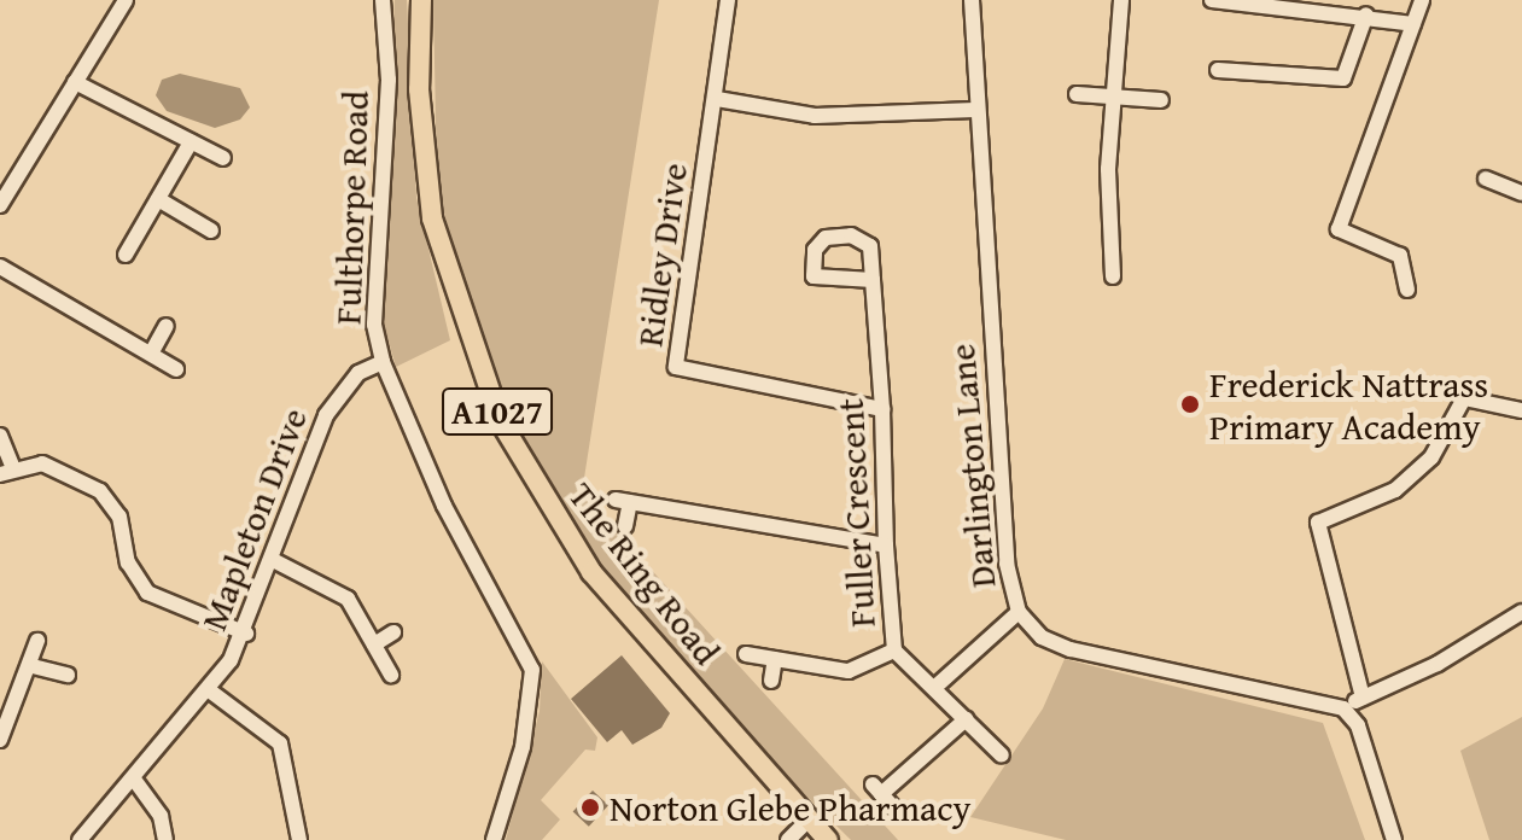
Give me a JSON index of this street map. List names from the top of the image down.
{
  "streets": {
    "main road": ["A1027", "The Ring Road"],
    "street": [
      "Fulthorpe Road",
      "Ridley Drive",
      "Darlington Lane",
      "Fuller Crescent",
      "Mapleton Drive"
    ]
  },
  "crossings": [
    ["Fulthorpe Road", "Mapleton Drive"],
    ["Ridley Drive", "Fuller Crescent"],
    ["A1027", "The Ring Road"]
  ],
  "places": ["Frederick Nattrass Primary Academy", "Norton Glebe Pharmacy"]
}
